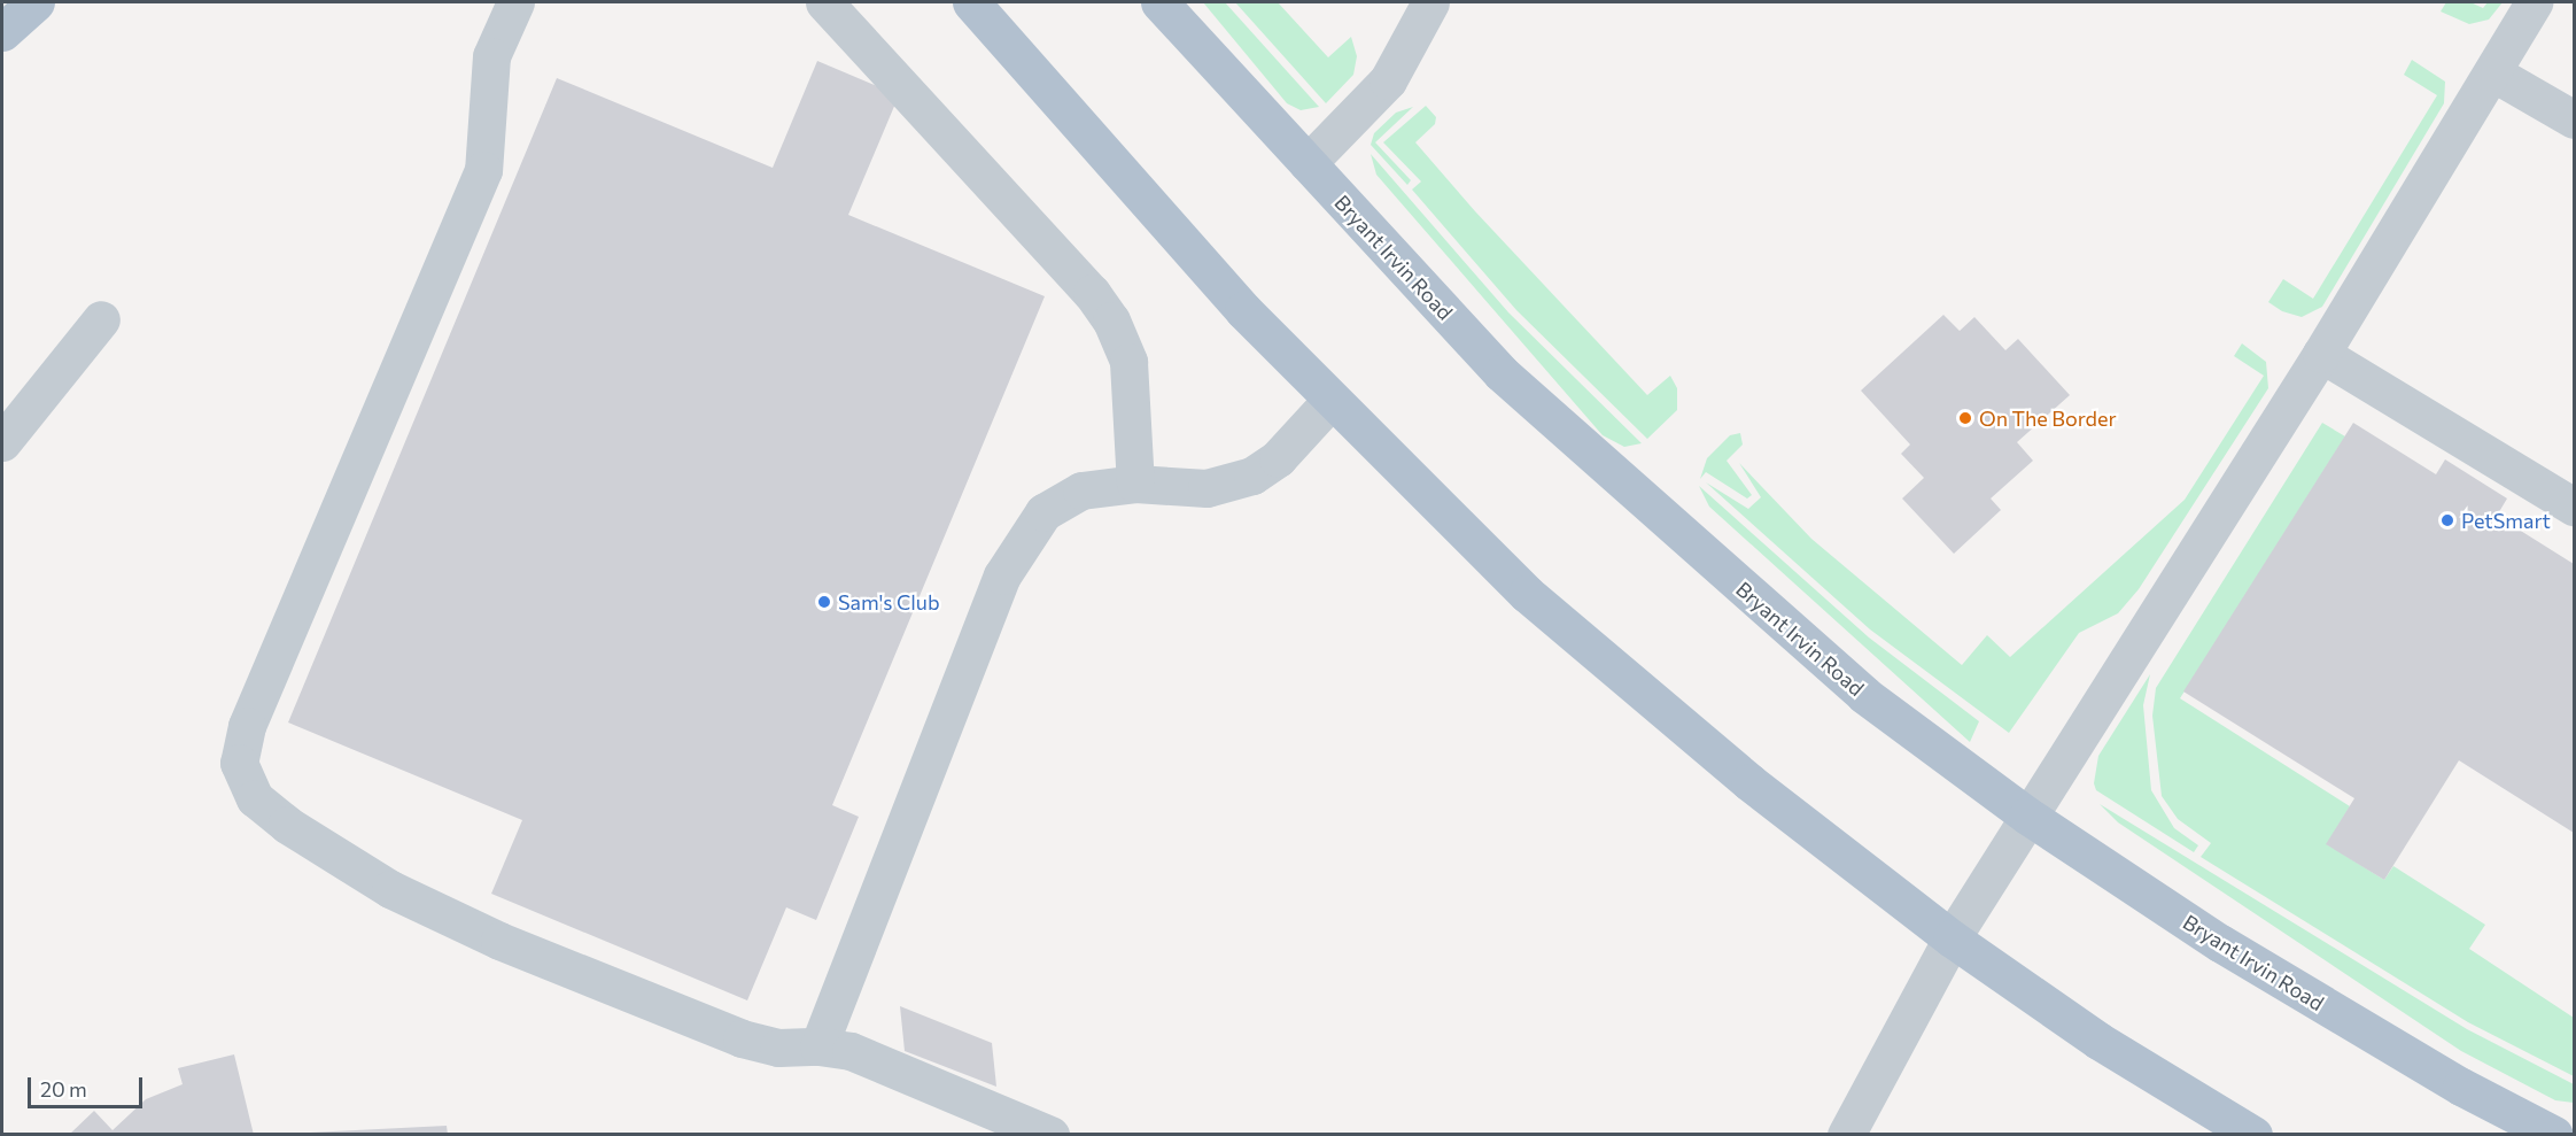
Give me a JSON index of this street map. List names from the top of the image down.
{
  "streets": {
    "main road": ["Bryant Irvin Road"]
  },
  "places": ["On The Border", "PetSmart", "Sam's Club"],
  "scale_bar": "20 m"
}
